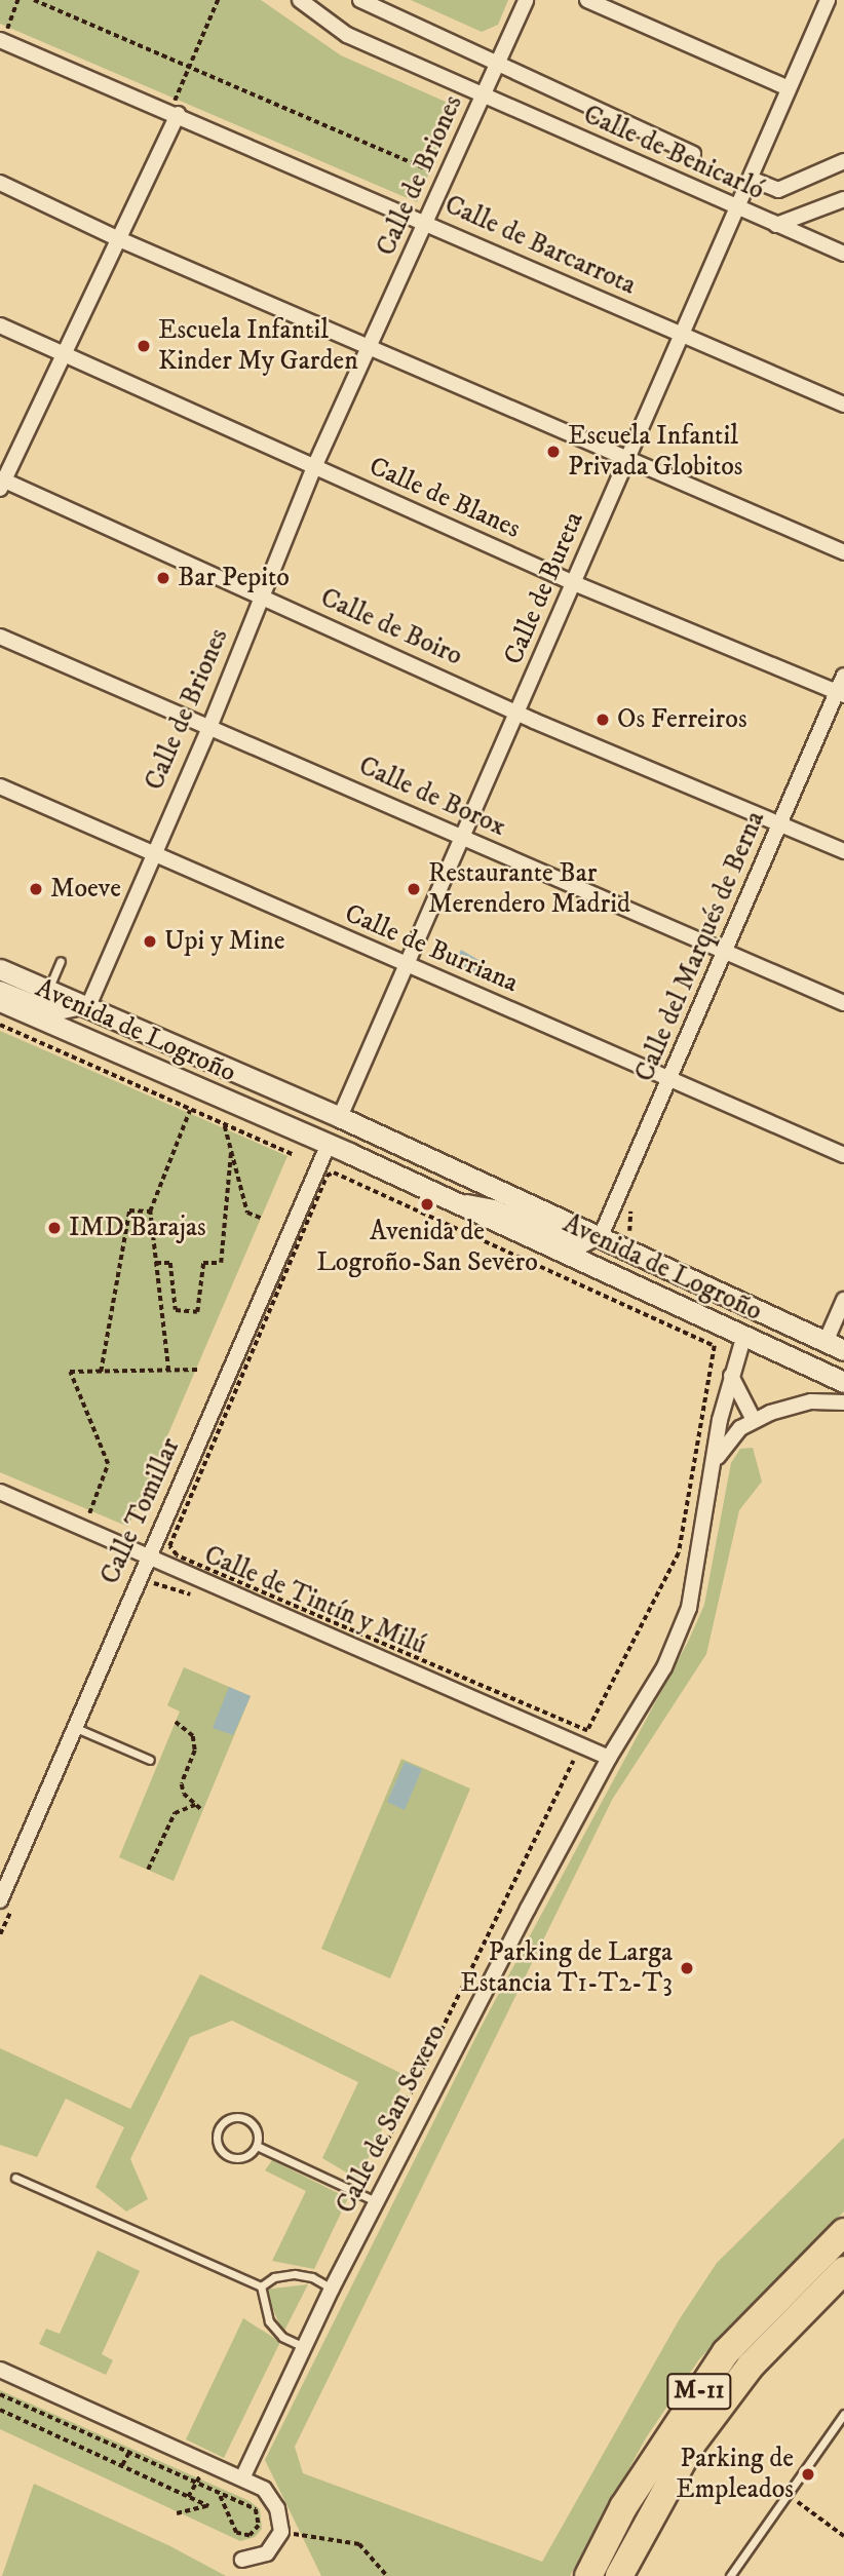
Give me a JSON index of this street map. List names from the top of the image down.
{
  "streets": {
    "highway": ["M-11"],
    "main road": ["Avenida de Logroño"],
    "street": [
      "Calle de Benicarló",
      "Calle de Briones",
      "Calle de Barcarrota",
      "Calle de Blanes",
      "Calle de Bureta",
      "Calle de Boiro",
      "Calle de Borox",
      "Calle del Marqués de Berna",
      "Calle de Burriana",
      "Calle Tomillar",
      "Calle de Tintín y Milú",
      "Calle de San Severo"
    ]
  },
  "crossings": [
    ["Calle de Benicarló", "Calle de Briones"],
    ["Calle de Benicarló", "Calle de Bureta"],
    ["Calle de Briones", "Calle de Barcarrota"],
    ["Calle de Briones", "Calle de Blanes"],
    ["Calle de Briones", "Calle de Boiro"],
    ["Calle de Briones", "Calle de Borox"],
    ["Calle de Briones", "Calle de Burriana"],
    ["Calle de Briones", "Avenida de Logroño"],
    ["Calle de Barcarrota", "Calle de Bureta"],
    ["Calle de Blanes", "Calle de Bureta"],
    ["Calle de Blanes", "Calle del Marqués de Berna"],
    ["Calle de Bureta", "Calle de Boiro"],
    ["Calle de Bureta", "Calle de Borox"],
    ["Calle de Bureta", "Calle de Burriana"],
    ["Calle de Bureta", "Avenida de Logroño"],
    ["Calle de Boiro", "Calle del Marqués de Berna"],
    ["Calle de Borox", "Calle del Marqués de Berna"],
    ["Calle del Marqués de Berna", "Calle de Burriana"],
    ["Calle del Marqués de Berna", "Avenida de Logroño"],
    ["Avenida de Logroño", "Calle Tomillar"],
    ["Avenida de Logroño", "Calle de San Severo"],
    ["Calle Tomillar", "Calle de Tintín y Milú"],
    ["Calle de Tintín y Milú", "Calle de San Severo"]
  ],
  "places": [
    "Escuela Infantil Kinder My Garden",
    "Escuela Infantil Privada Globitos",
    "Bar Pepito",
    "Os Ferreiros",
    "Moeve",
    "Restaurante Bar Merendero Madrid",
    "Upi y Mine",
    "Avenida de Logroño-San Severo",
    "IMD Barajas",
    "Parking de Larga Estancia T1-T2-T3",
    "Parking de Empleados"
  ]
}
